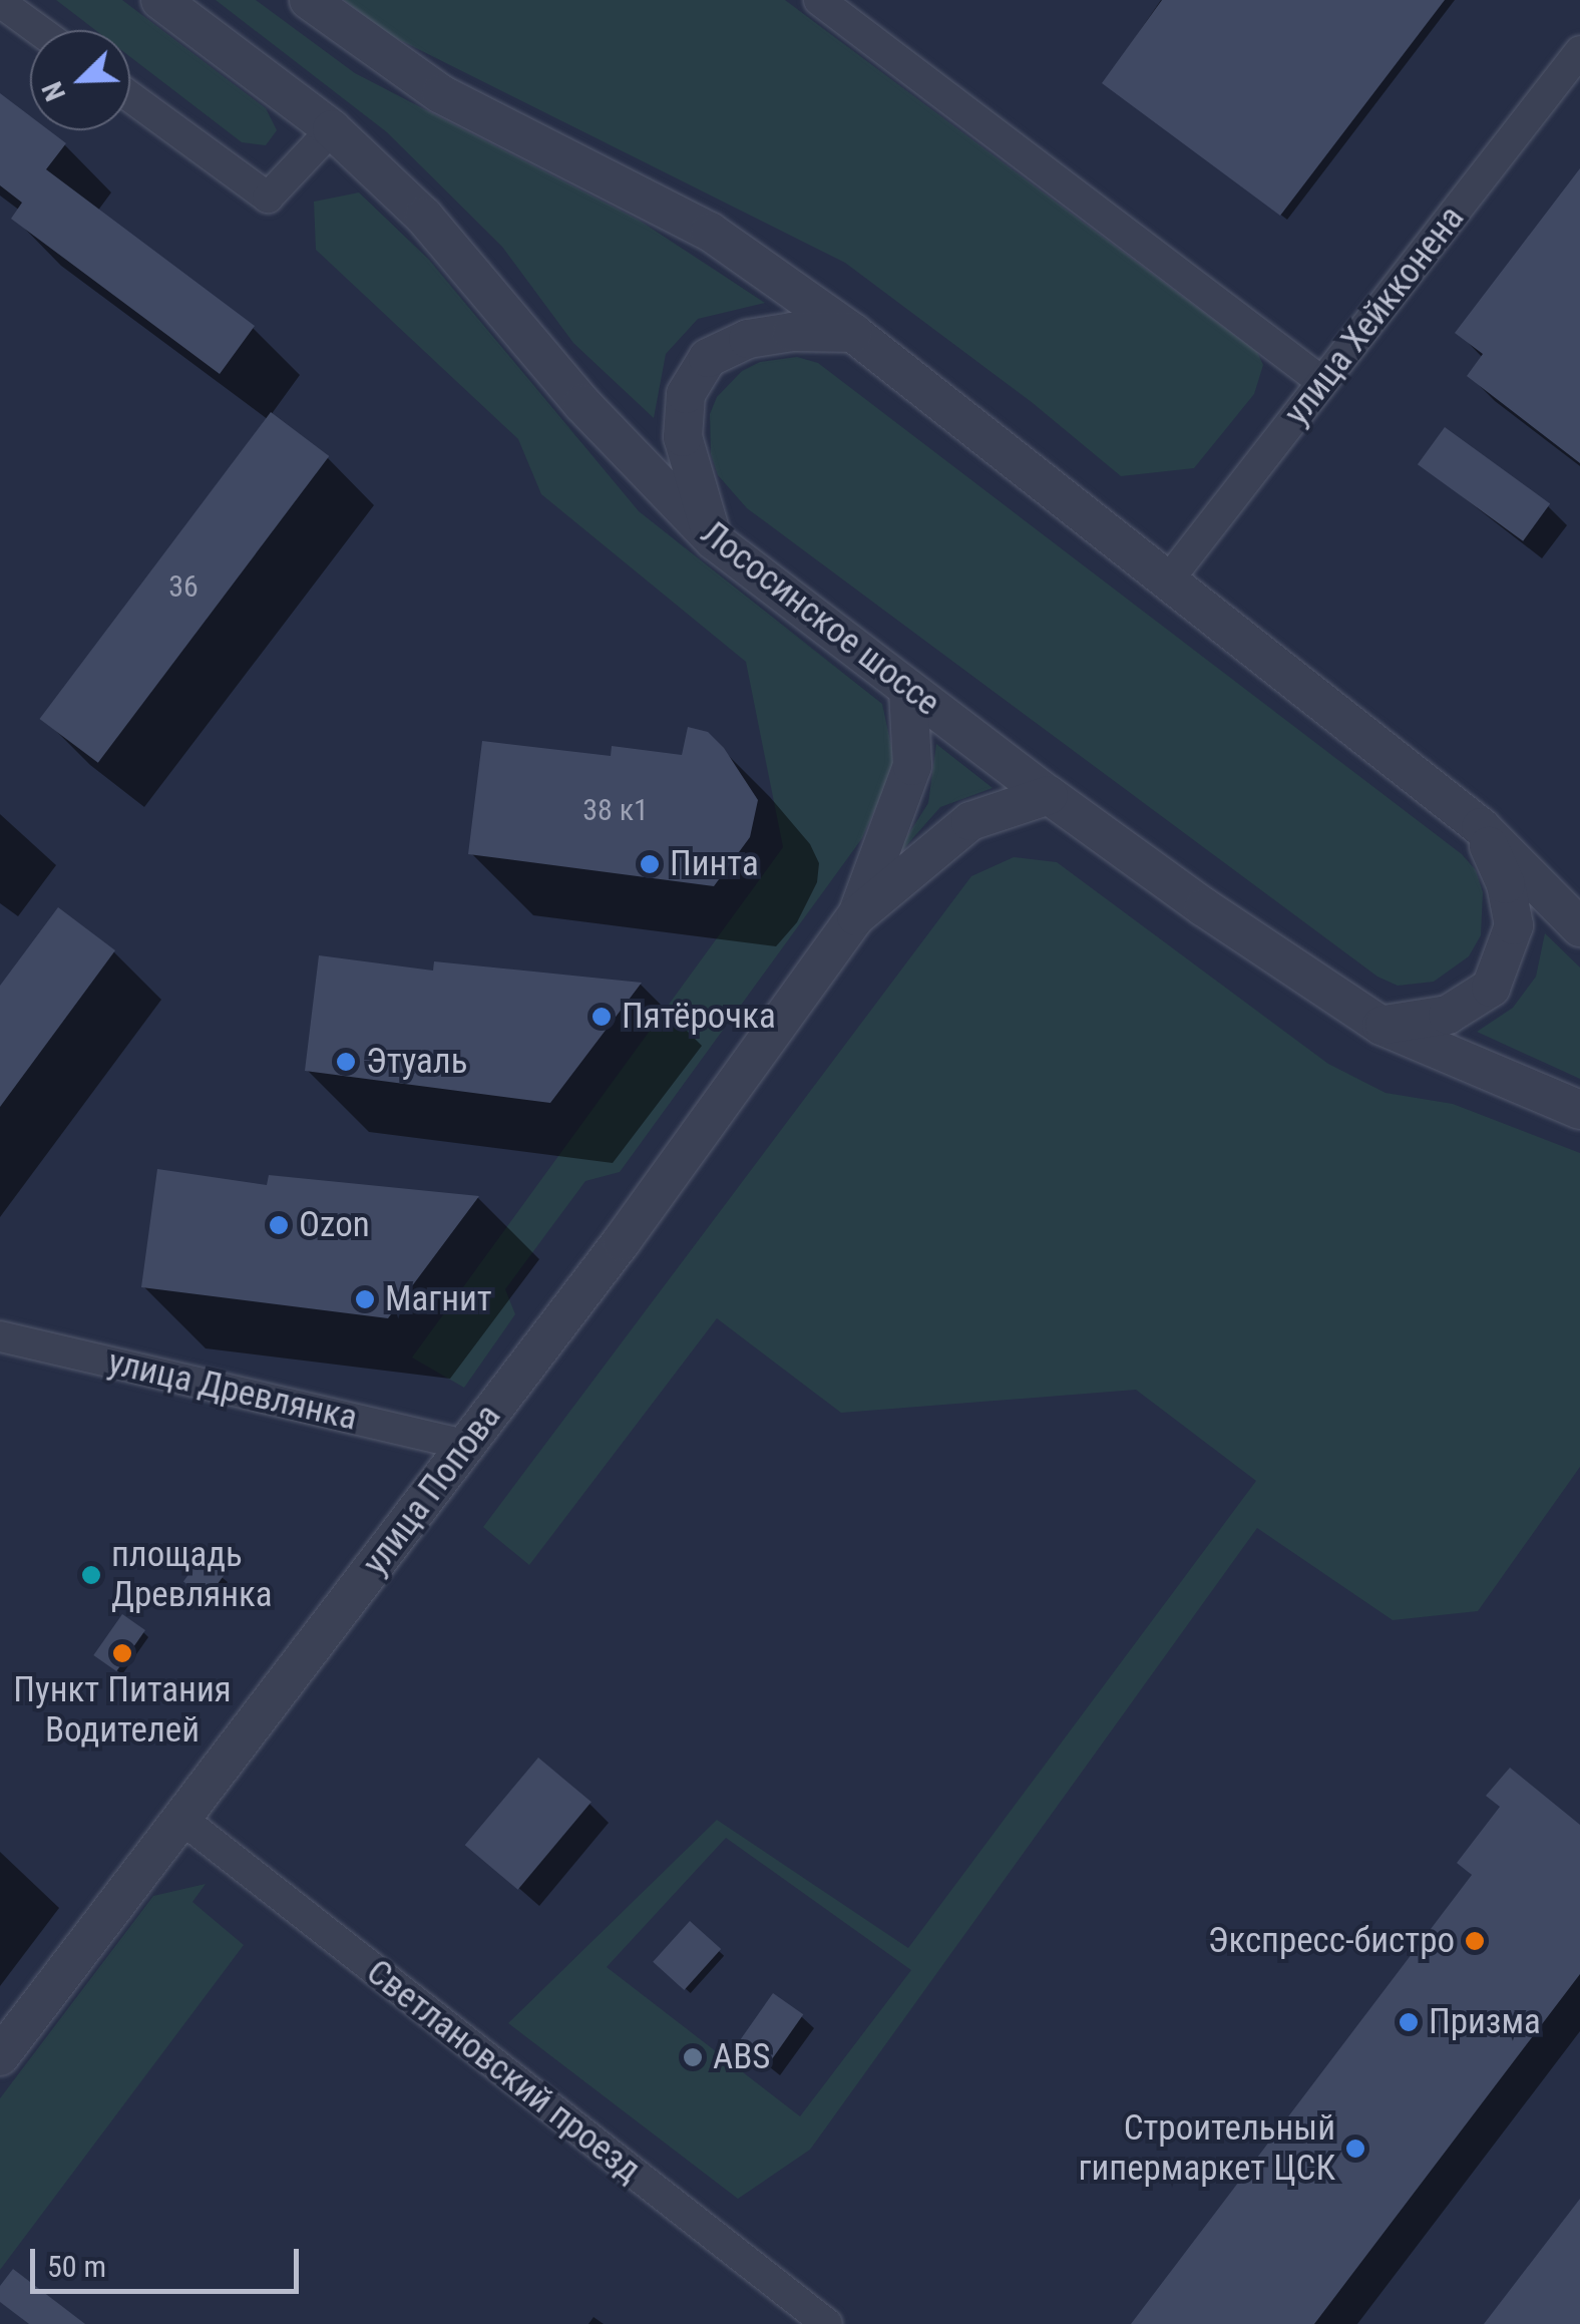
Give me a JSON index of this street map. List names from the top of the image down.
{
  "streets": {
    "street": [
      "улица Хейкконена",
      "Лососинское шоссе",
      "улица Древлянка",
      "улица Попова",
      "Светлановский проезд"
    ]
  },
  "crossings": [
    ["Лососинское шоссе", "улица Попова"],
    ["улица Древлянка", "улица Попова"],
    ["улица Попова", "Светлановский проезд"]
  ],
  "places": [
    "Пинта",
    "Пятёрочка",
    "Этуаль",
    "Ozon",
    "Магнит",
    "площадь Древлянка",
    "Пункт Питания Водителей",
    "Экспресс-бистро",
    "Призма",
    "ABS",
    "Строительный гипермаркет ЦСК"
  ],
  "house_numbers": ["36", "38 к1"],
  "scale_bar": "50 m",
  "north": "bottom left"
}
